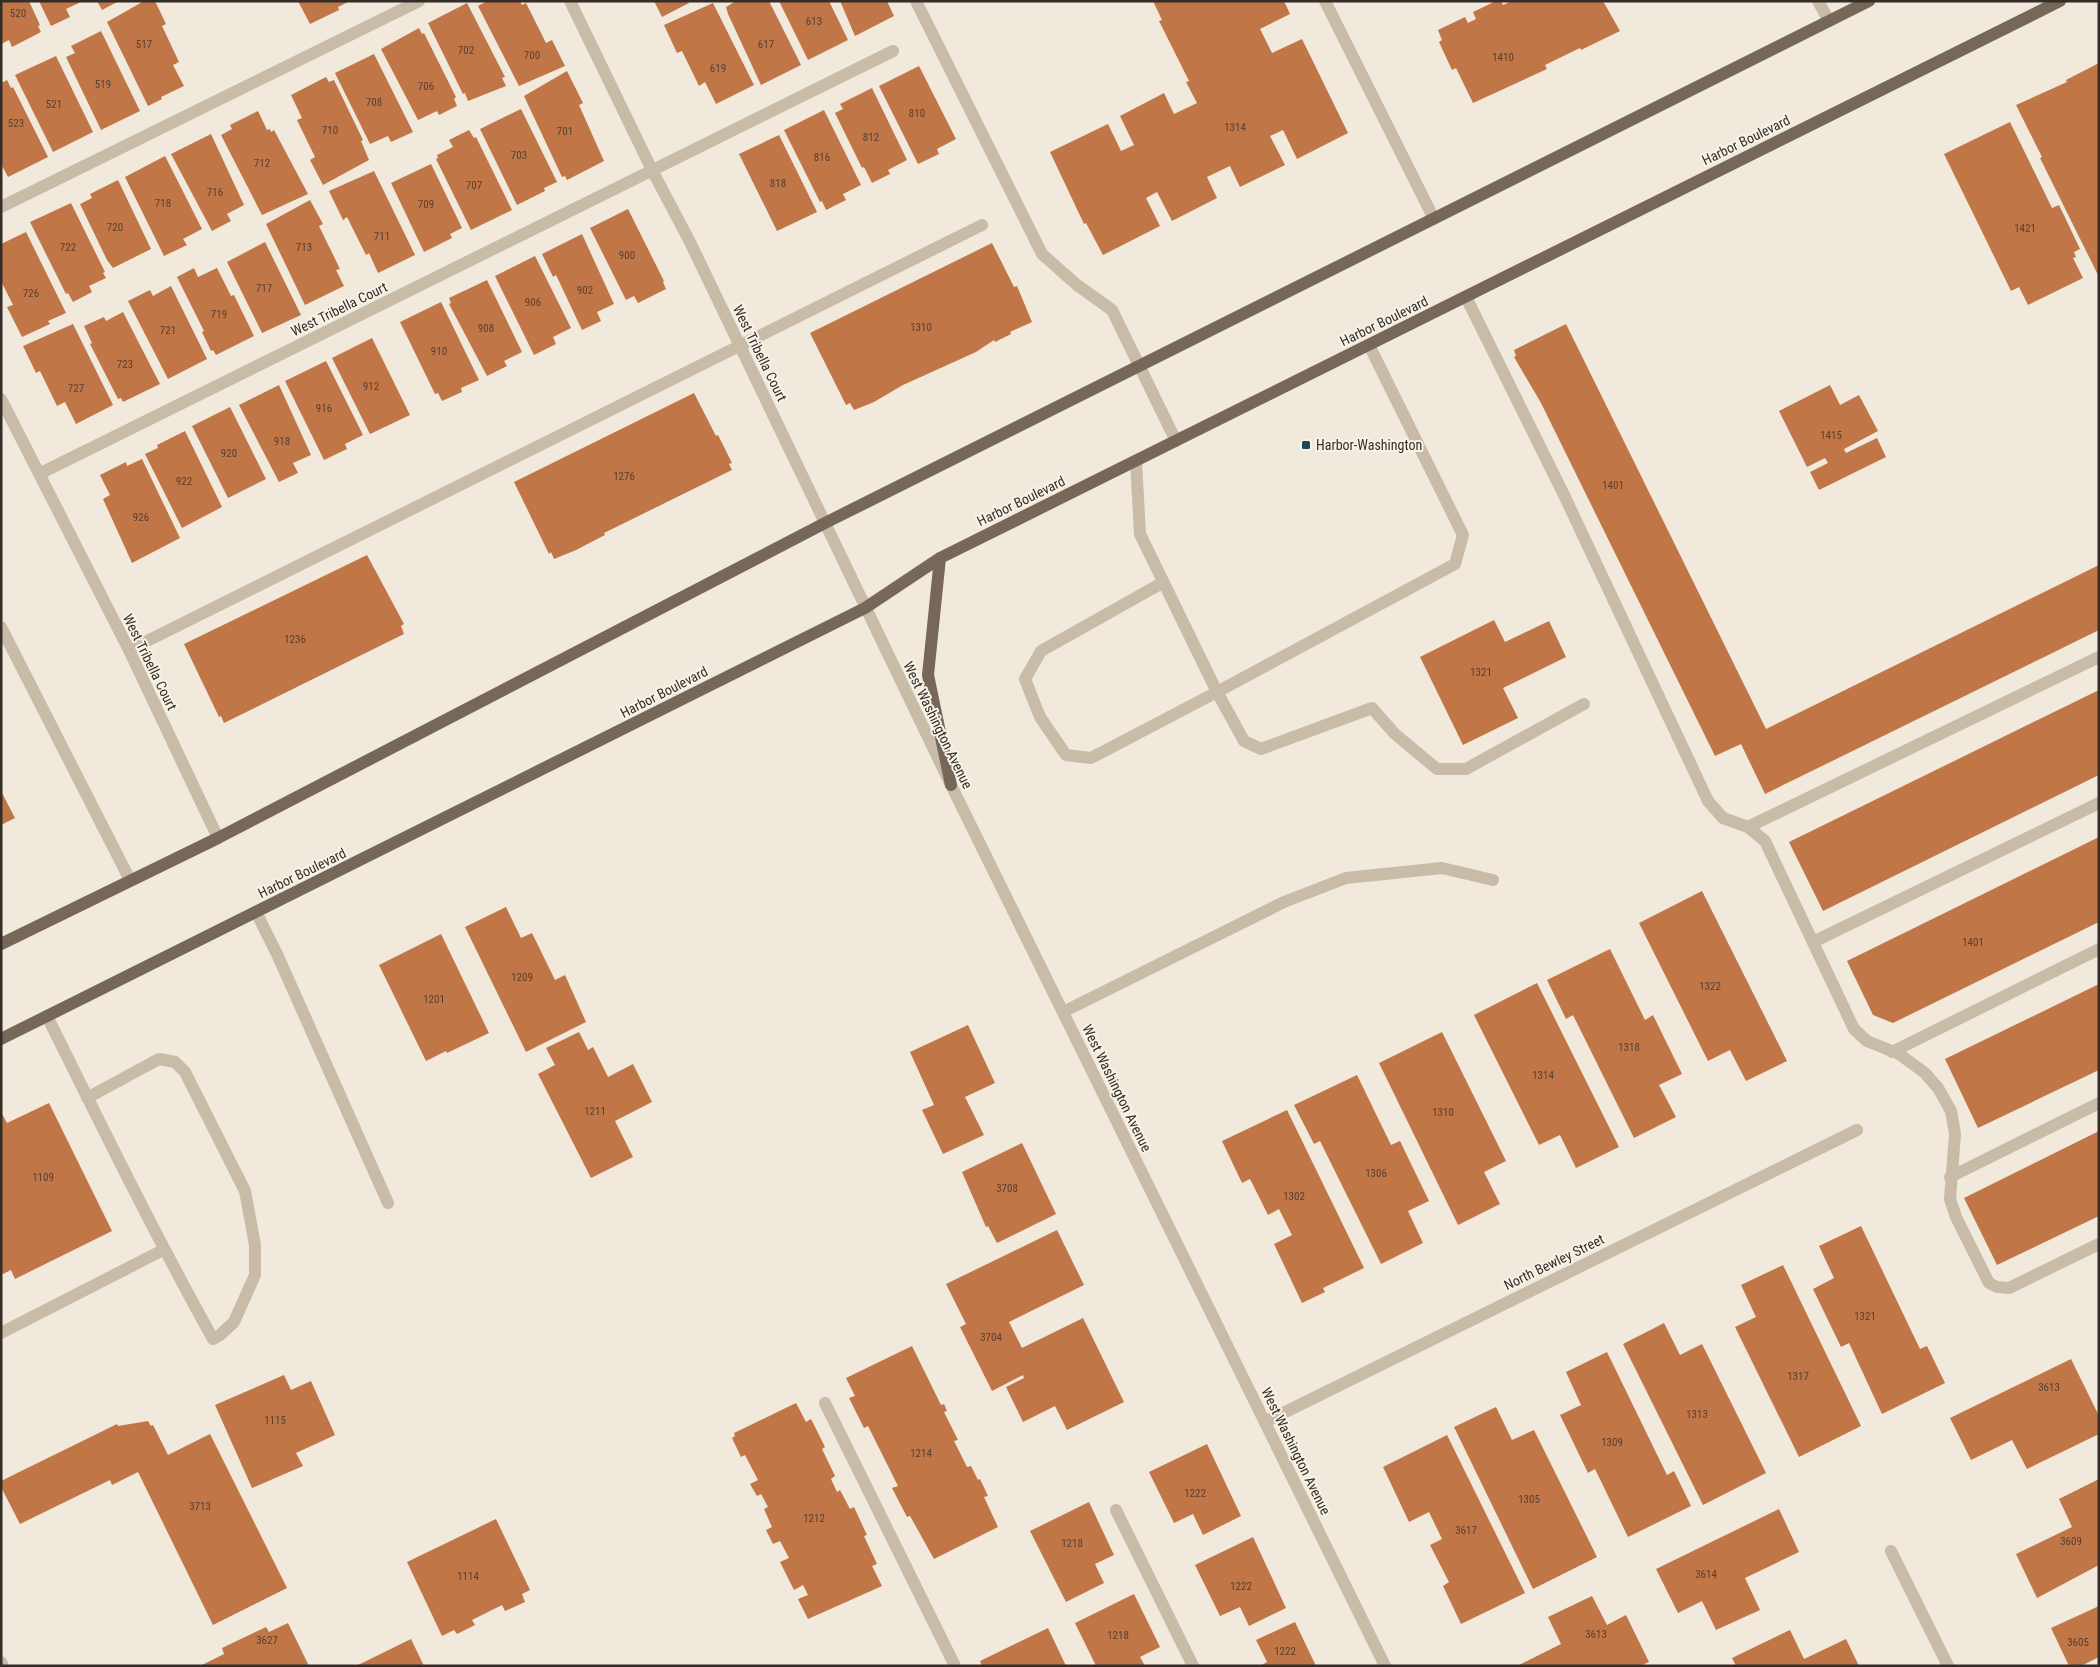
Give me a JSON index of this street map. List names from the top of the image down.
{
  "streets": {
    "main road": ["Harbor Boulevard"],
    "street": ["West Tribella Court", "West Washington Avenue", "North Bewley Street"]
  },
  "crossings": [
    ["Harbor Boulevard", "West Washington Avenue"],
    ["West Tribella Court", "West Washington Avenue"],
    ["West Washington Avenue", "North Bewley Street"]
  ],
  "places": {
    "transit": ["Harbor-Washington"]
  },
  "house_numbers": [
    "520",
    "613",
    "517",
    "617",
    "702",
    "700",
    "1410",
    "619",
    "519",
    "706",
    "708",
    "521",
    "810",
    "523",
    "1314",
    "710",
    "701",
    "812",
    "703",
    "816",
    "712",
    "818",
    "707",
    "716",
    "718",
    "709",
    "720",
    "1421",
    "711",
    "722",
    "713",
    "900",
    "717",
    "902",
    "726",
    "906",
    "719",
    "1310",
    "908",
    "721",
    "910",
    "723",
    "912",
    "727",
    "916",
    "1415",
    "918",
    "920",
    "1276",
    "922",
    "1401",
    "926",
    "1236",
    "1321",
    "1401",
    "1209",
    "1322",
    "1201",
    "1318",
    "1314",
    "1211",
    "1310",
    "1306",
    "1109",
    "3708",
    "1302",
    "1321",
    "3704",
    "1317",
    "3613",
    "1313",
    "1115",
    "1309",
    "1214",
    "1222",
    "1305",
    "3713",
    "1212",
    "3617",
    "3609",
    "1218",
    "3614",
    "1114",
    "1222",
    "3613",
    "1218",
    "3627",
    "3605",
    "1222"
  ]
}
